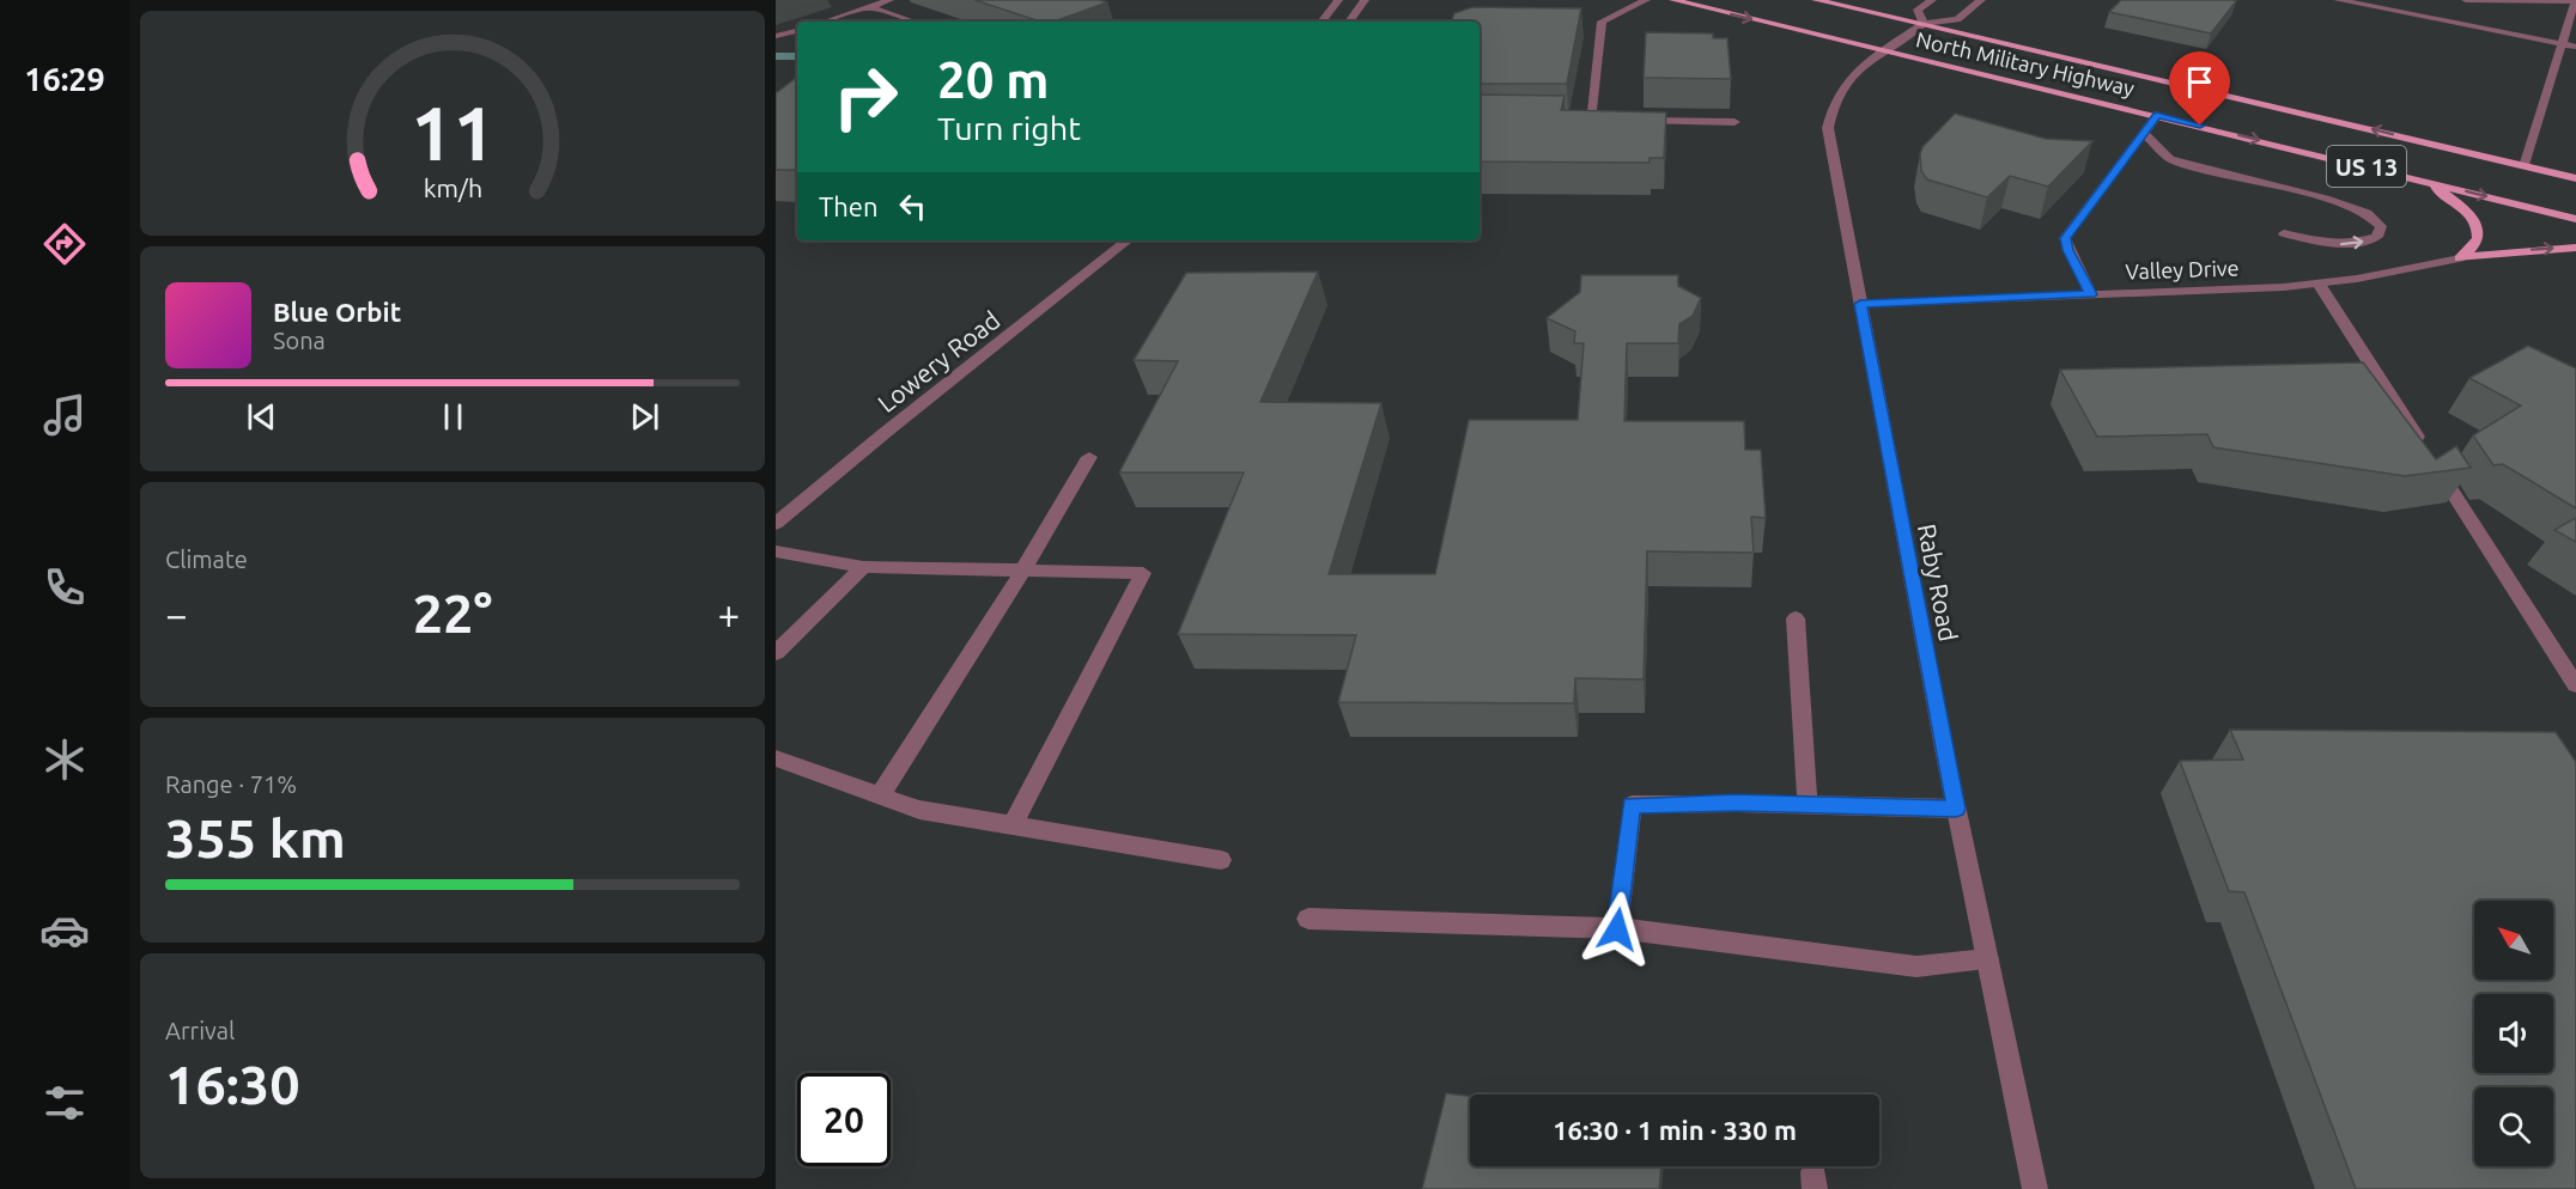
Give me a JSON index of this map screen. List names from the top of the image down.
{
  "streets": {
    "main road": ["North Military Highway", "US 13"],
    "street": ["Valley Drive", "Lowery Road", "Raby Road"]
  },
  "crossings": [
    ["North Military Highway", "Raby Road"],
    ["Valley Drive", "Raby Road"]
  ],
  "north": "top left",
  "page": {
    "tabs": "16:29",
    "turn": ["20 m", "Turn right"],
    "then": "Then",
    "song": ["Blue Orbit", "Sona"],
    "tile": [
      "Climate",
      ["Range · 71%", "355 km"],
      ["Arrival", "16:30"]
    ],
    "heat": ["−", "22°", "+"],
    "limit": "20",
    "trip": "16:30 · 1 min · 330 m",
    "gauge": ["11", "km/h"]
  }
}
